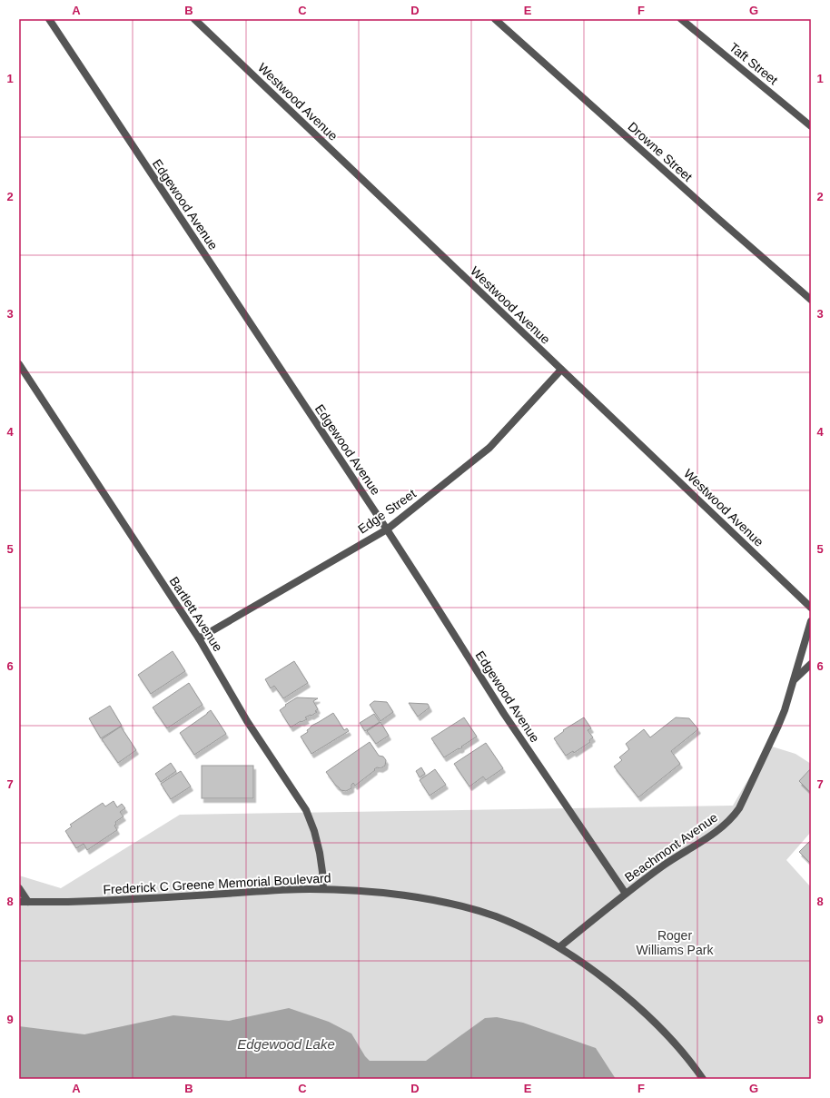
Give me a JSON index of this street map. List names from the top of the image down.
{
  "streets": {
    "street": [
      "Taft Street",
      "Westwood Avenue",
      "Drowne Street",
      "Edgewood Avenue",
      "Edge Street",
      "Bartlett Avenue",
      "Beachmont Avenue",
      "Frederick C Greene Memorial Boulevard"
    ]
  },
  "crossings": [
    ["Westwood Avenue", "Edge Street"],
    ["Edgewood Avenue", "Edge Street"],
    ["Edgewood Avenue", "Beachmont Avenue"],
    ["Edge Street", "Bartlett Avenue"],
    ["Bartlett Avenue", "Frederick C Greene Memorial Boulevard"],
    ["Beachmont Avenue", "Frederick C Greene Memorial Boulevard"]
  ],
  "water": ["Edgewood Lake"],
  "parks": ["Roger Williams Park"],
  "grid": {
    "columns": [
      "A",
      "B",
      "C",
      "D",
      "E",
      "F",
      "G"
    ],
    "rows": [
      "1",
      "2",
      "3",
      "4",
      "5",
      "6",
      "7",
      "8",
      "9"
    ]
  }
}
